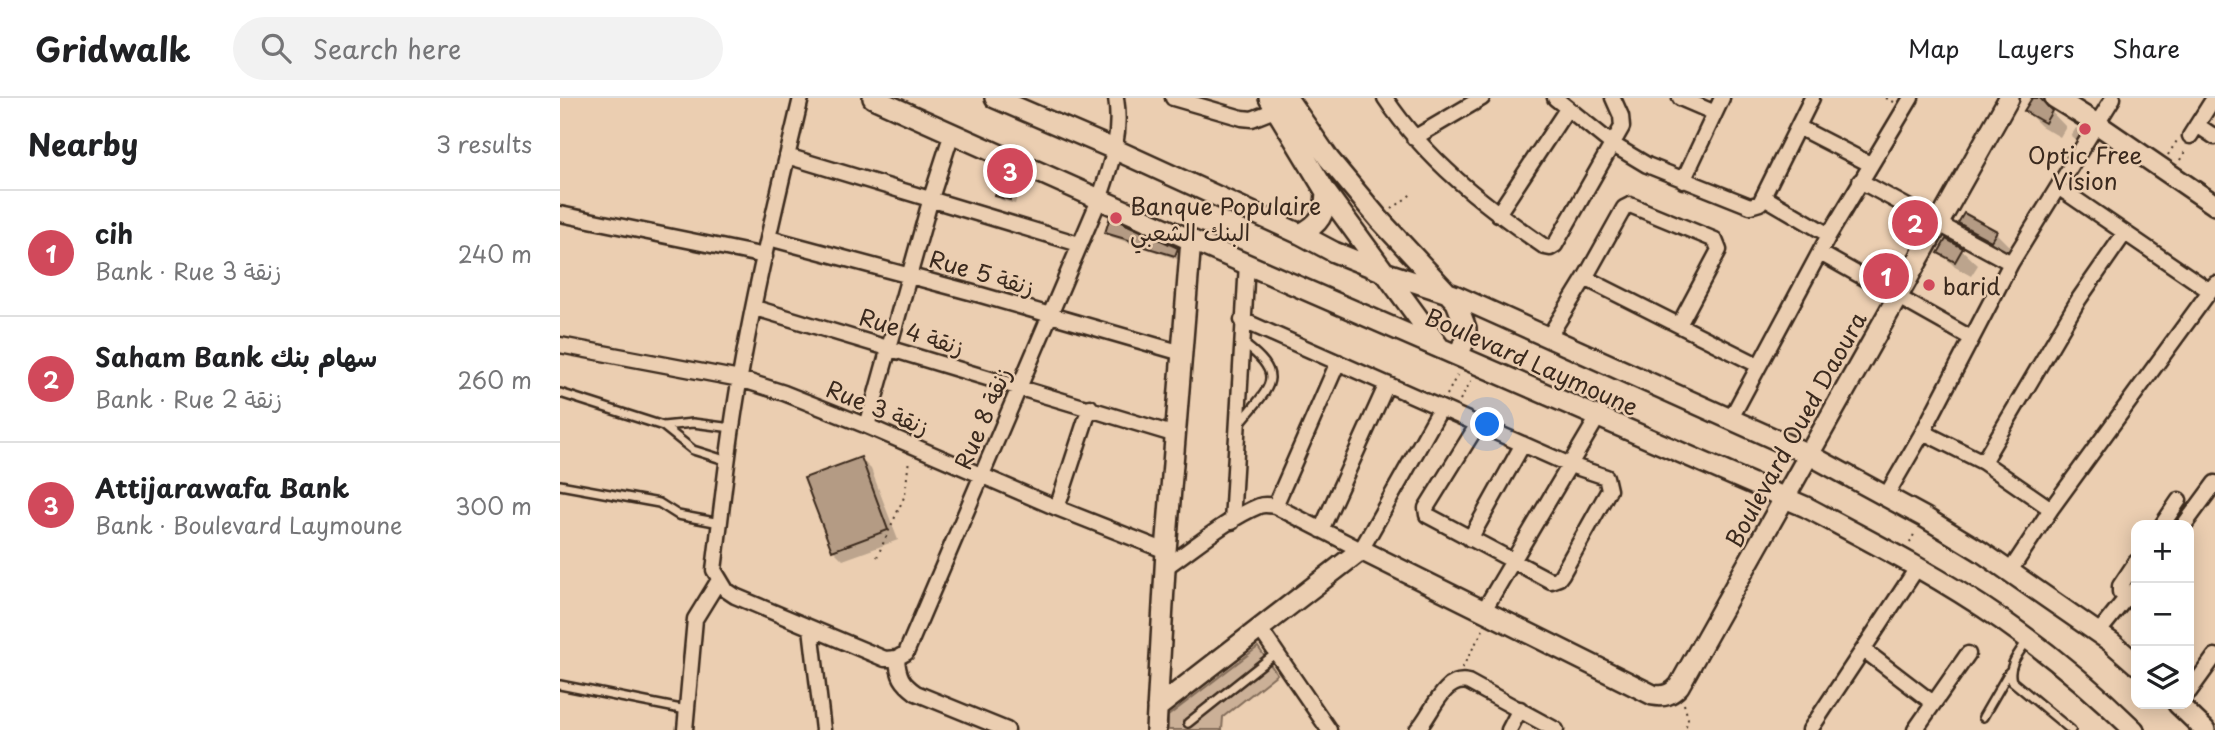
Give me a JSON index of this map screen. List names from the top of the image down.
{
  "streets": {
    "street": [
      "Rue 5 زنقة",
      "Rue 4 زنقة",
      "Boulevard Laymoune",
      "Rue 3 زنقة",
      "Rue 8 زنقة",
      "Boulevard Oued Daoura"
    ]
  },
  "crossings": [
    ["Rue 5 زنقة", "Rue 8 زنقة"],
    ["Rue 4 زنقة", "Rue 8 زنقة"],
    ["Boulevard Laymoune", "Rue 8 زنقة"],
    ["Boulevard Laymoune", "Boulevard Oued Daoura"],
    ["Rue 3 زنقة", "Rue 8 زنقة"]
  ],
  "places": ["Optic Free Vision", "Banque Populaire البنك الشعبي", "barid"],
  "page": {
    "header": "Gridwalk",
    "search": "Search here",
    "nav": ["Map", "Layers", "Share"],
    "heading": ["Nearby", "3 results"],
    "pins": ["3", "2", "1"],
    "list": [
      {
        "mark": "1",
        "name": "cih",
        "note": "Bank · Rue 3 زنقة",
        "value": "240 m"
      },
      {
        "mark": "2",
        "name": "Saham Bank سهام بنك",
        "note": "Bank · Rue 2 زنقة",
        "value": "260 m"
      },
      {
        "mark": "3",
        "name": "Attijarawafa Bank",
        "note": "Bank · Boulevard Laymoune",
        "value": "300 m"
      }
    ],
    "map_buttons": ["+", "−"]
  }
}
